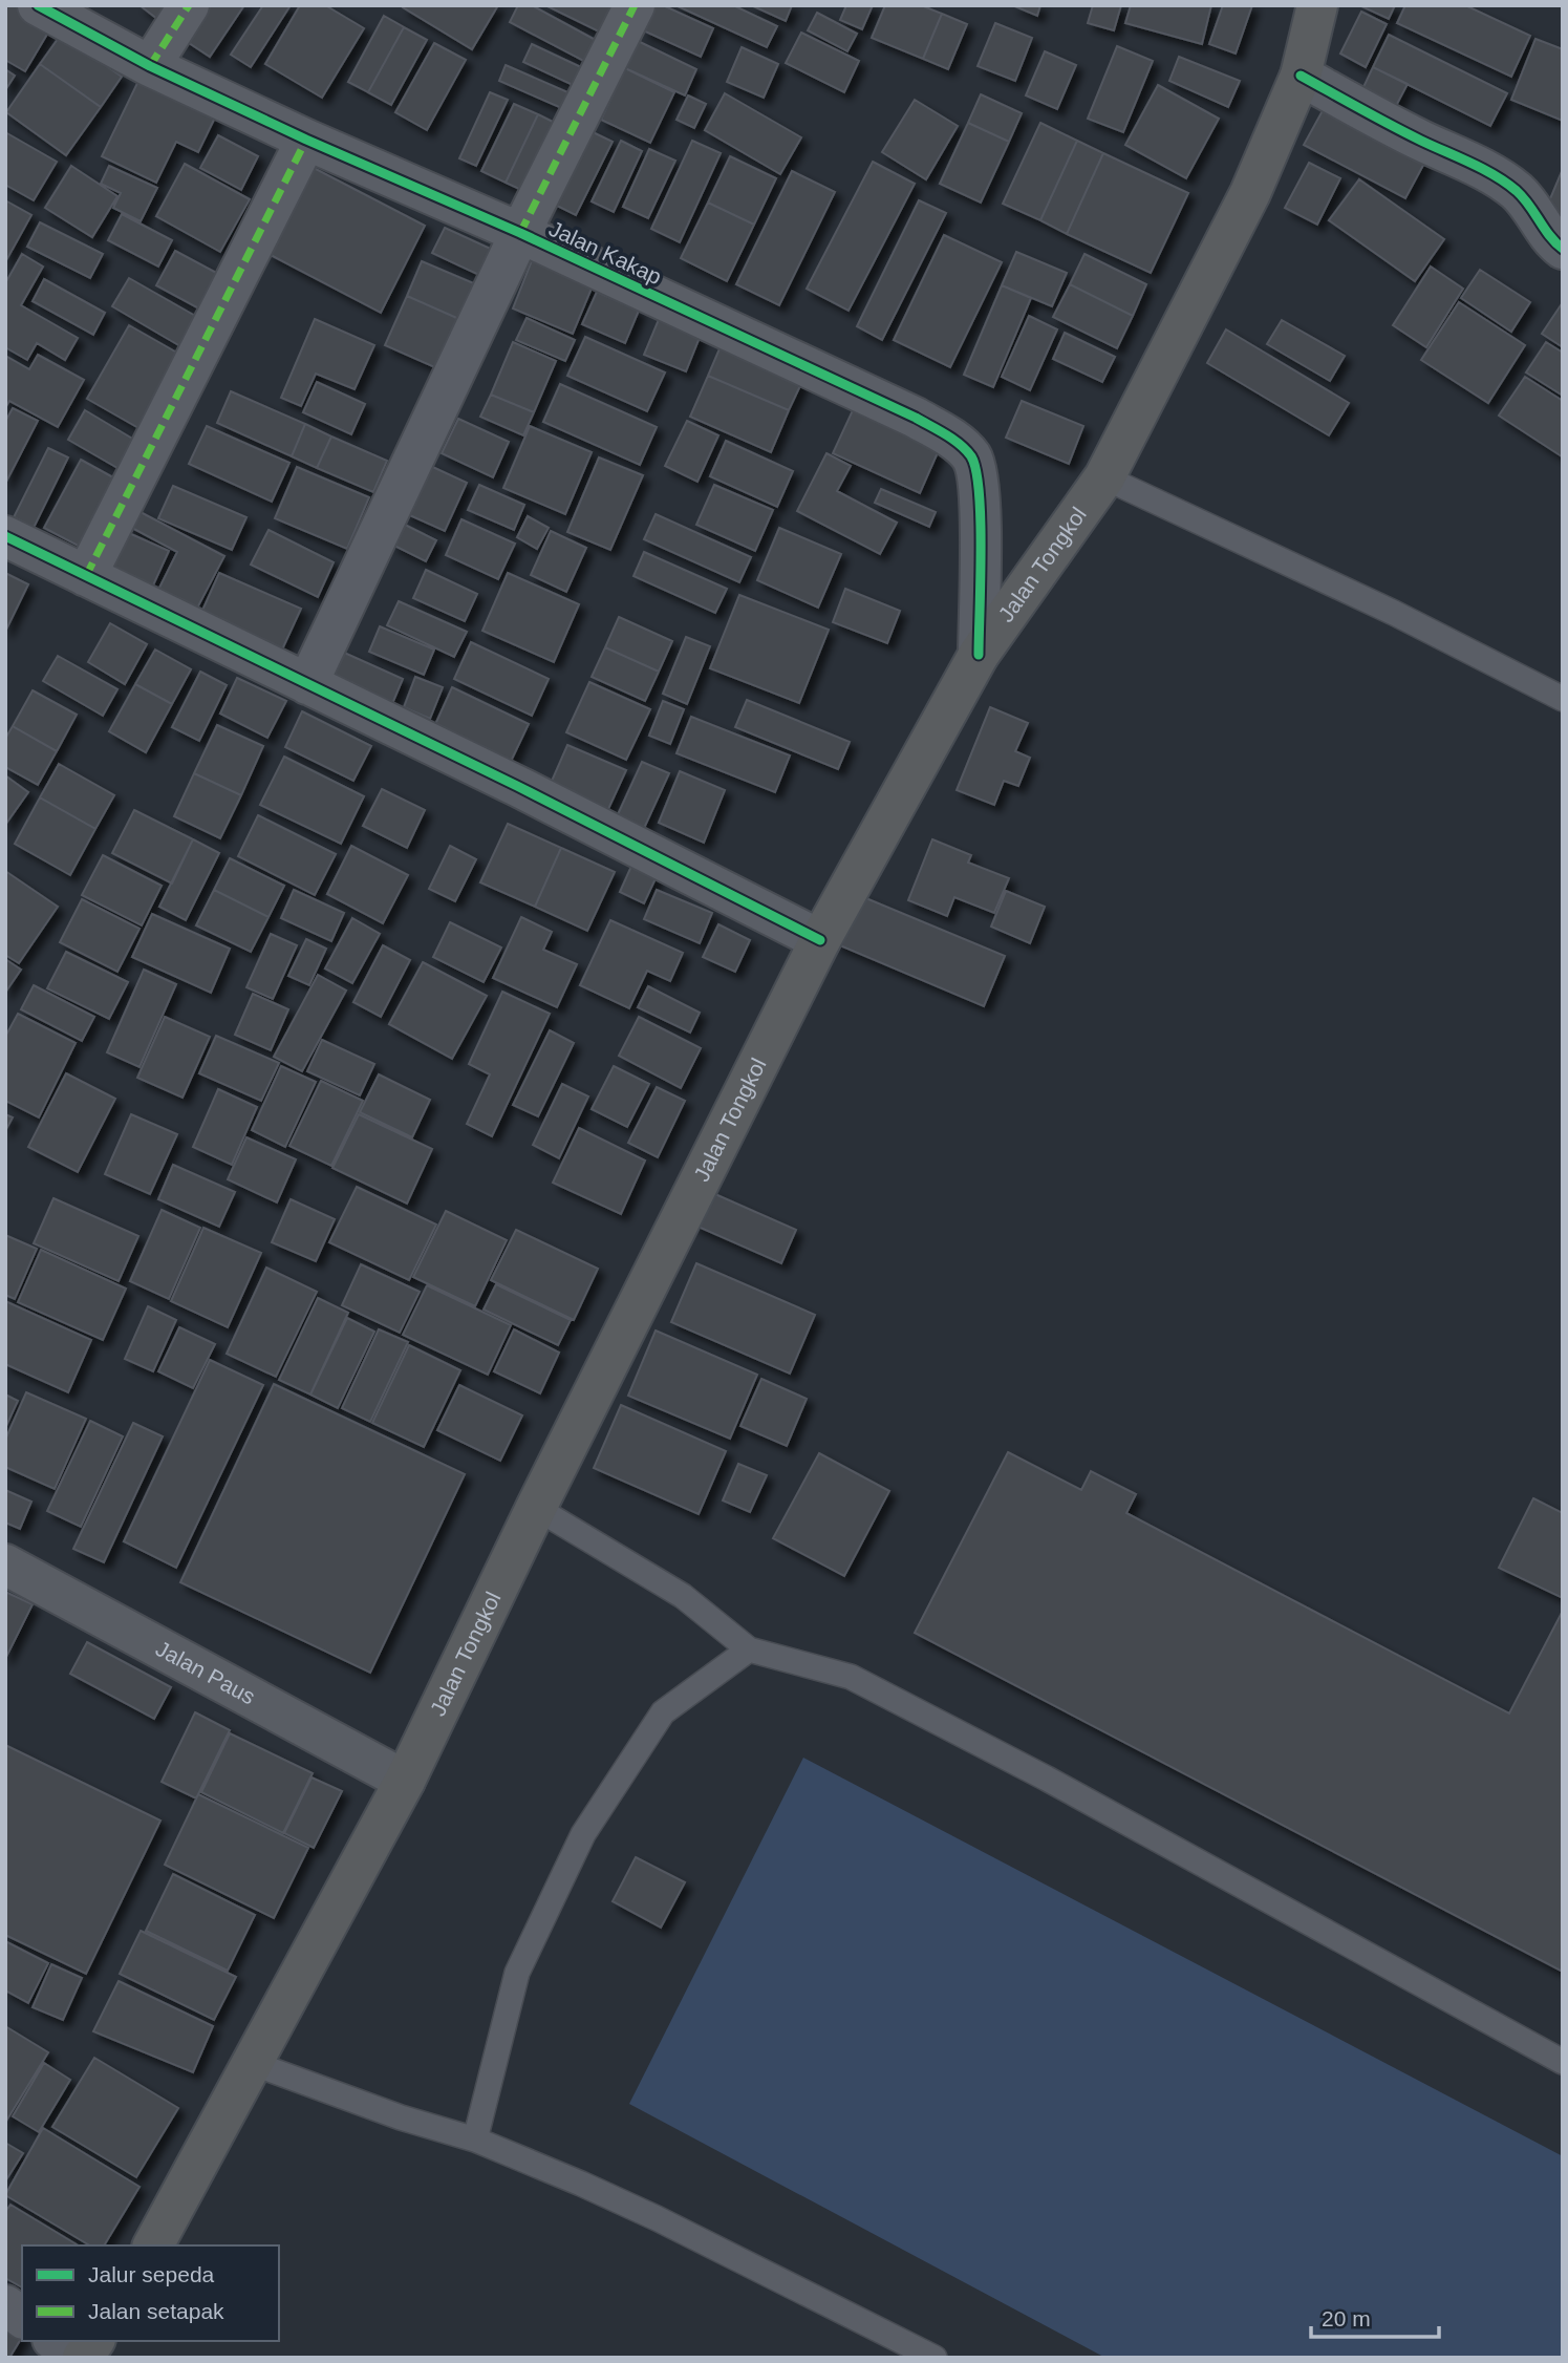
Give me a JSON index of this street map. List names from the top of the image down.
{
  "streets": {
    "highway": ["Jalan Tongkol"],
    "main road": ["Jalan Paus"],
    "street": ["Jalan Kakap"]
  },
  "crossings": [
    ["Jalan Kakap", "Jalan Tongkol"],
    ["Jalan Tongkol", "Jalan Paus"]
  ],
  "legend": ["Jalur sepeda", "Jalan setapak"],
  "scale_bar": "20 m"
}
